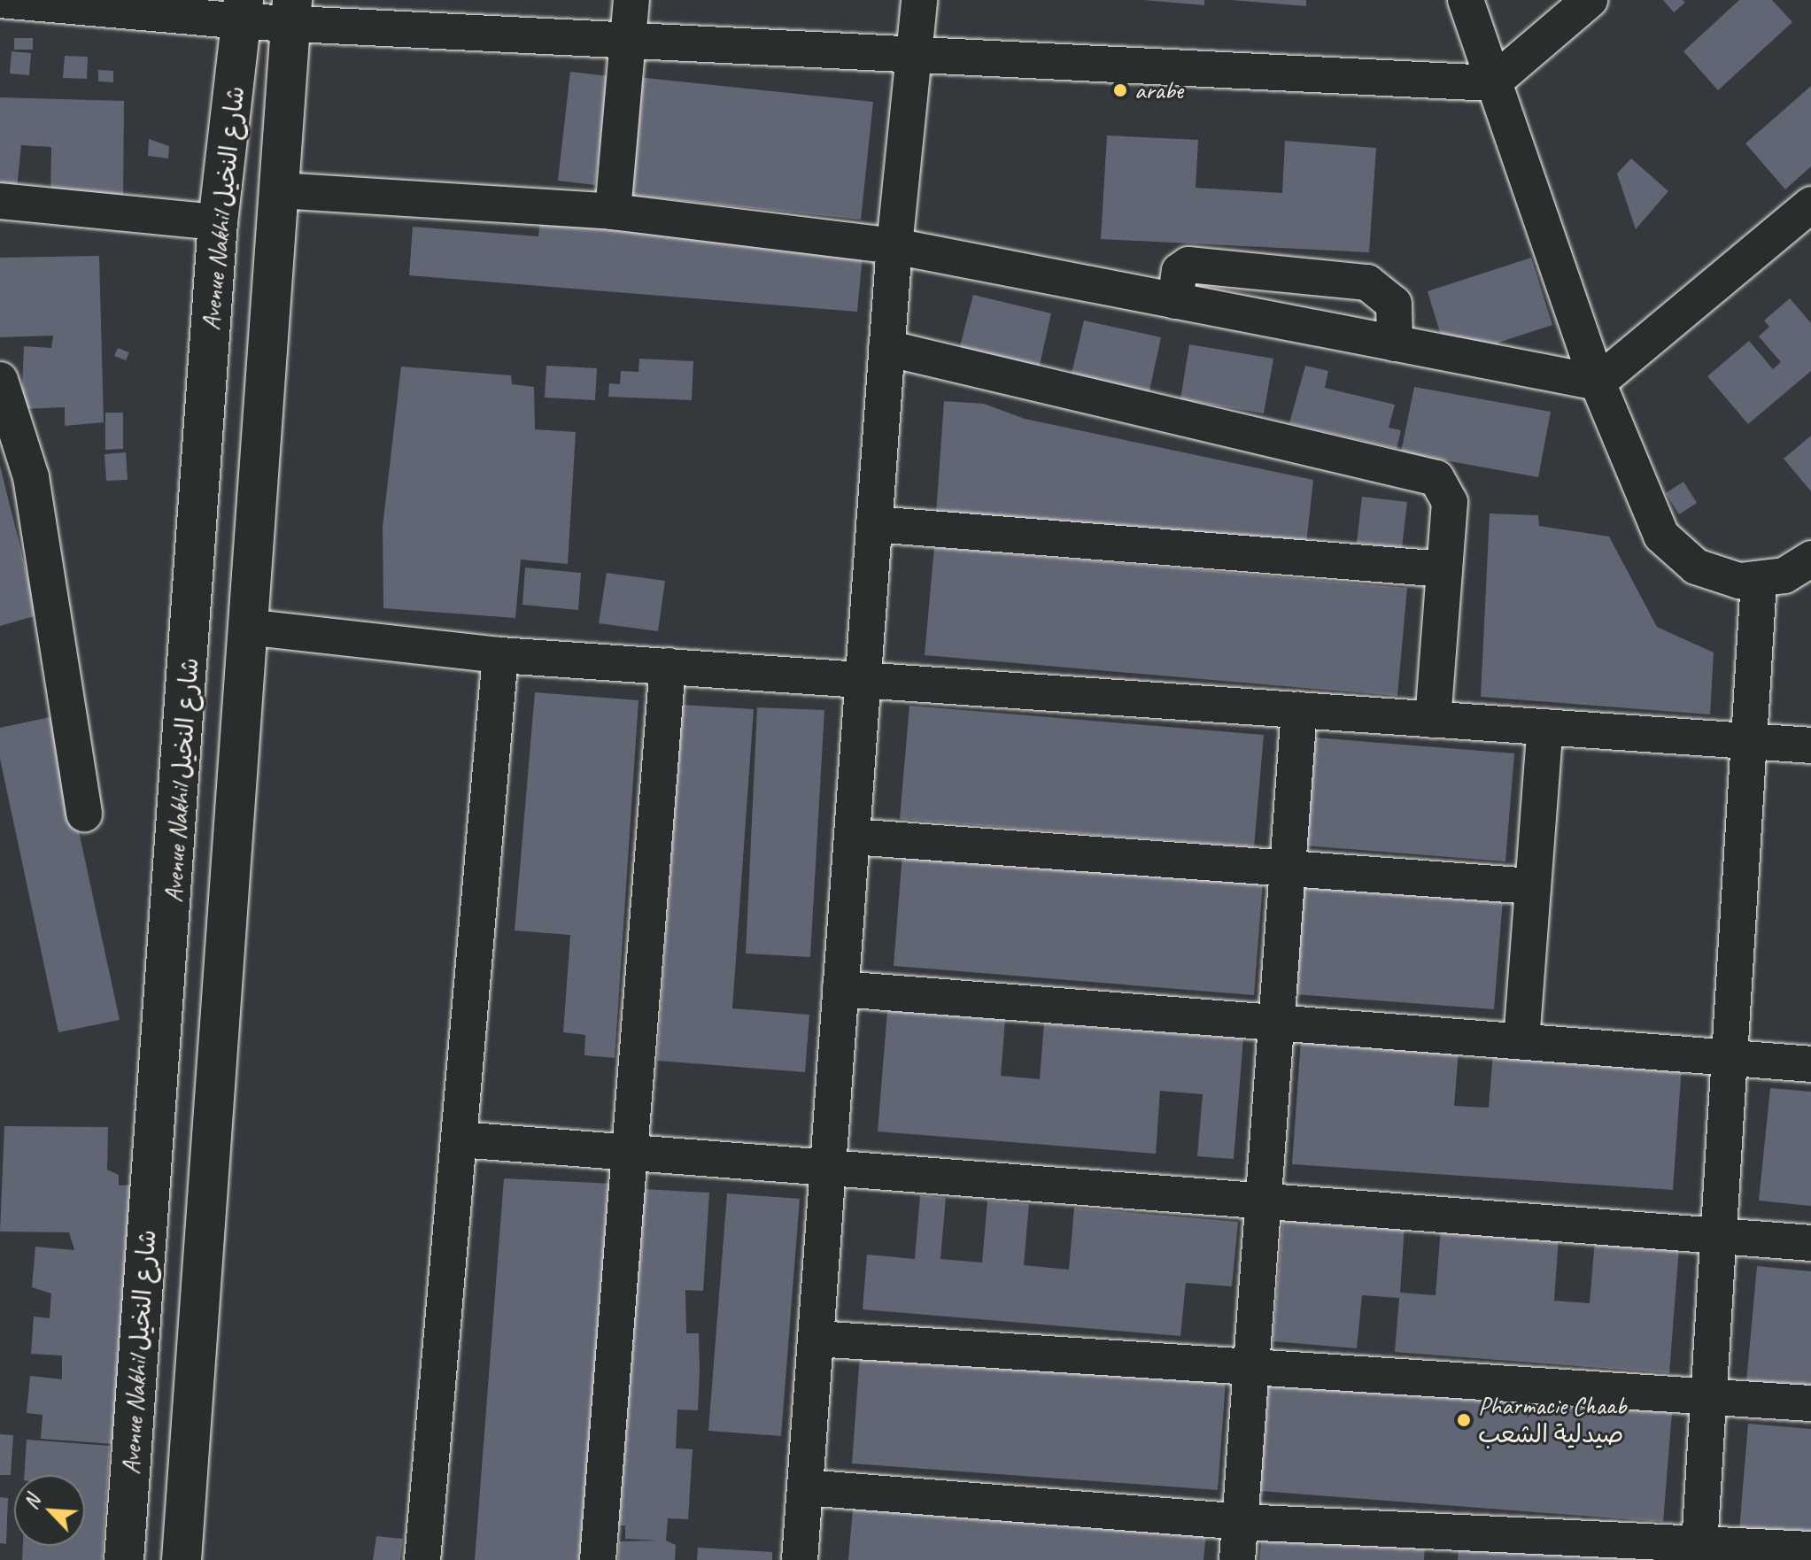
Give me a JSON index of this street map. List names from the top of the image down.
{
  "streets": {
    "street": ["Avenue Nakhil شارع النخيل"]
  },
  "places": ["arabe", "Pharmacie Chaab صيدلية الشعب"],
  "north": "top left"
}
